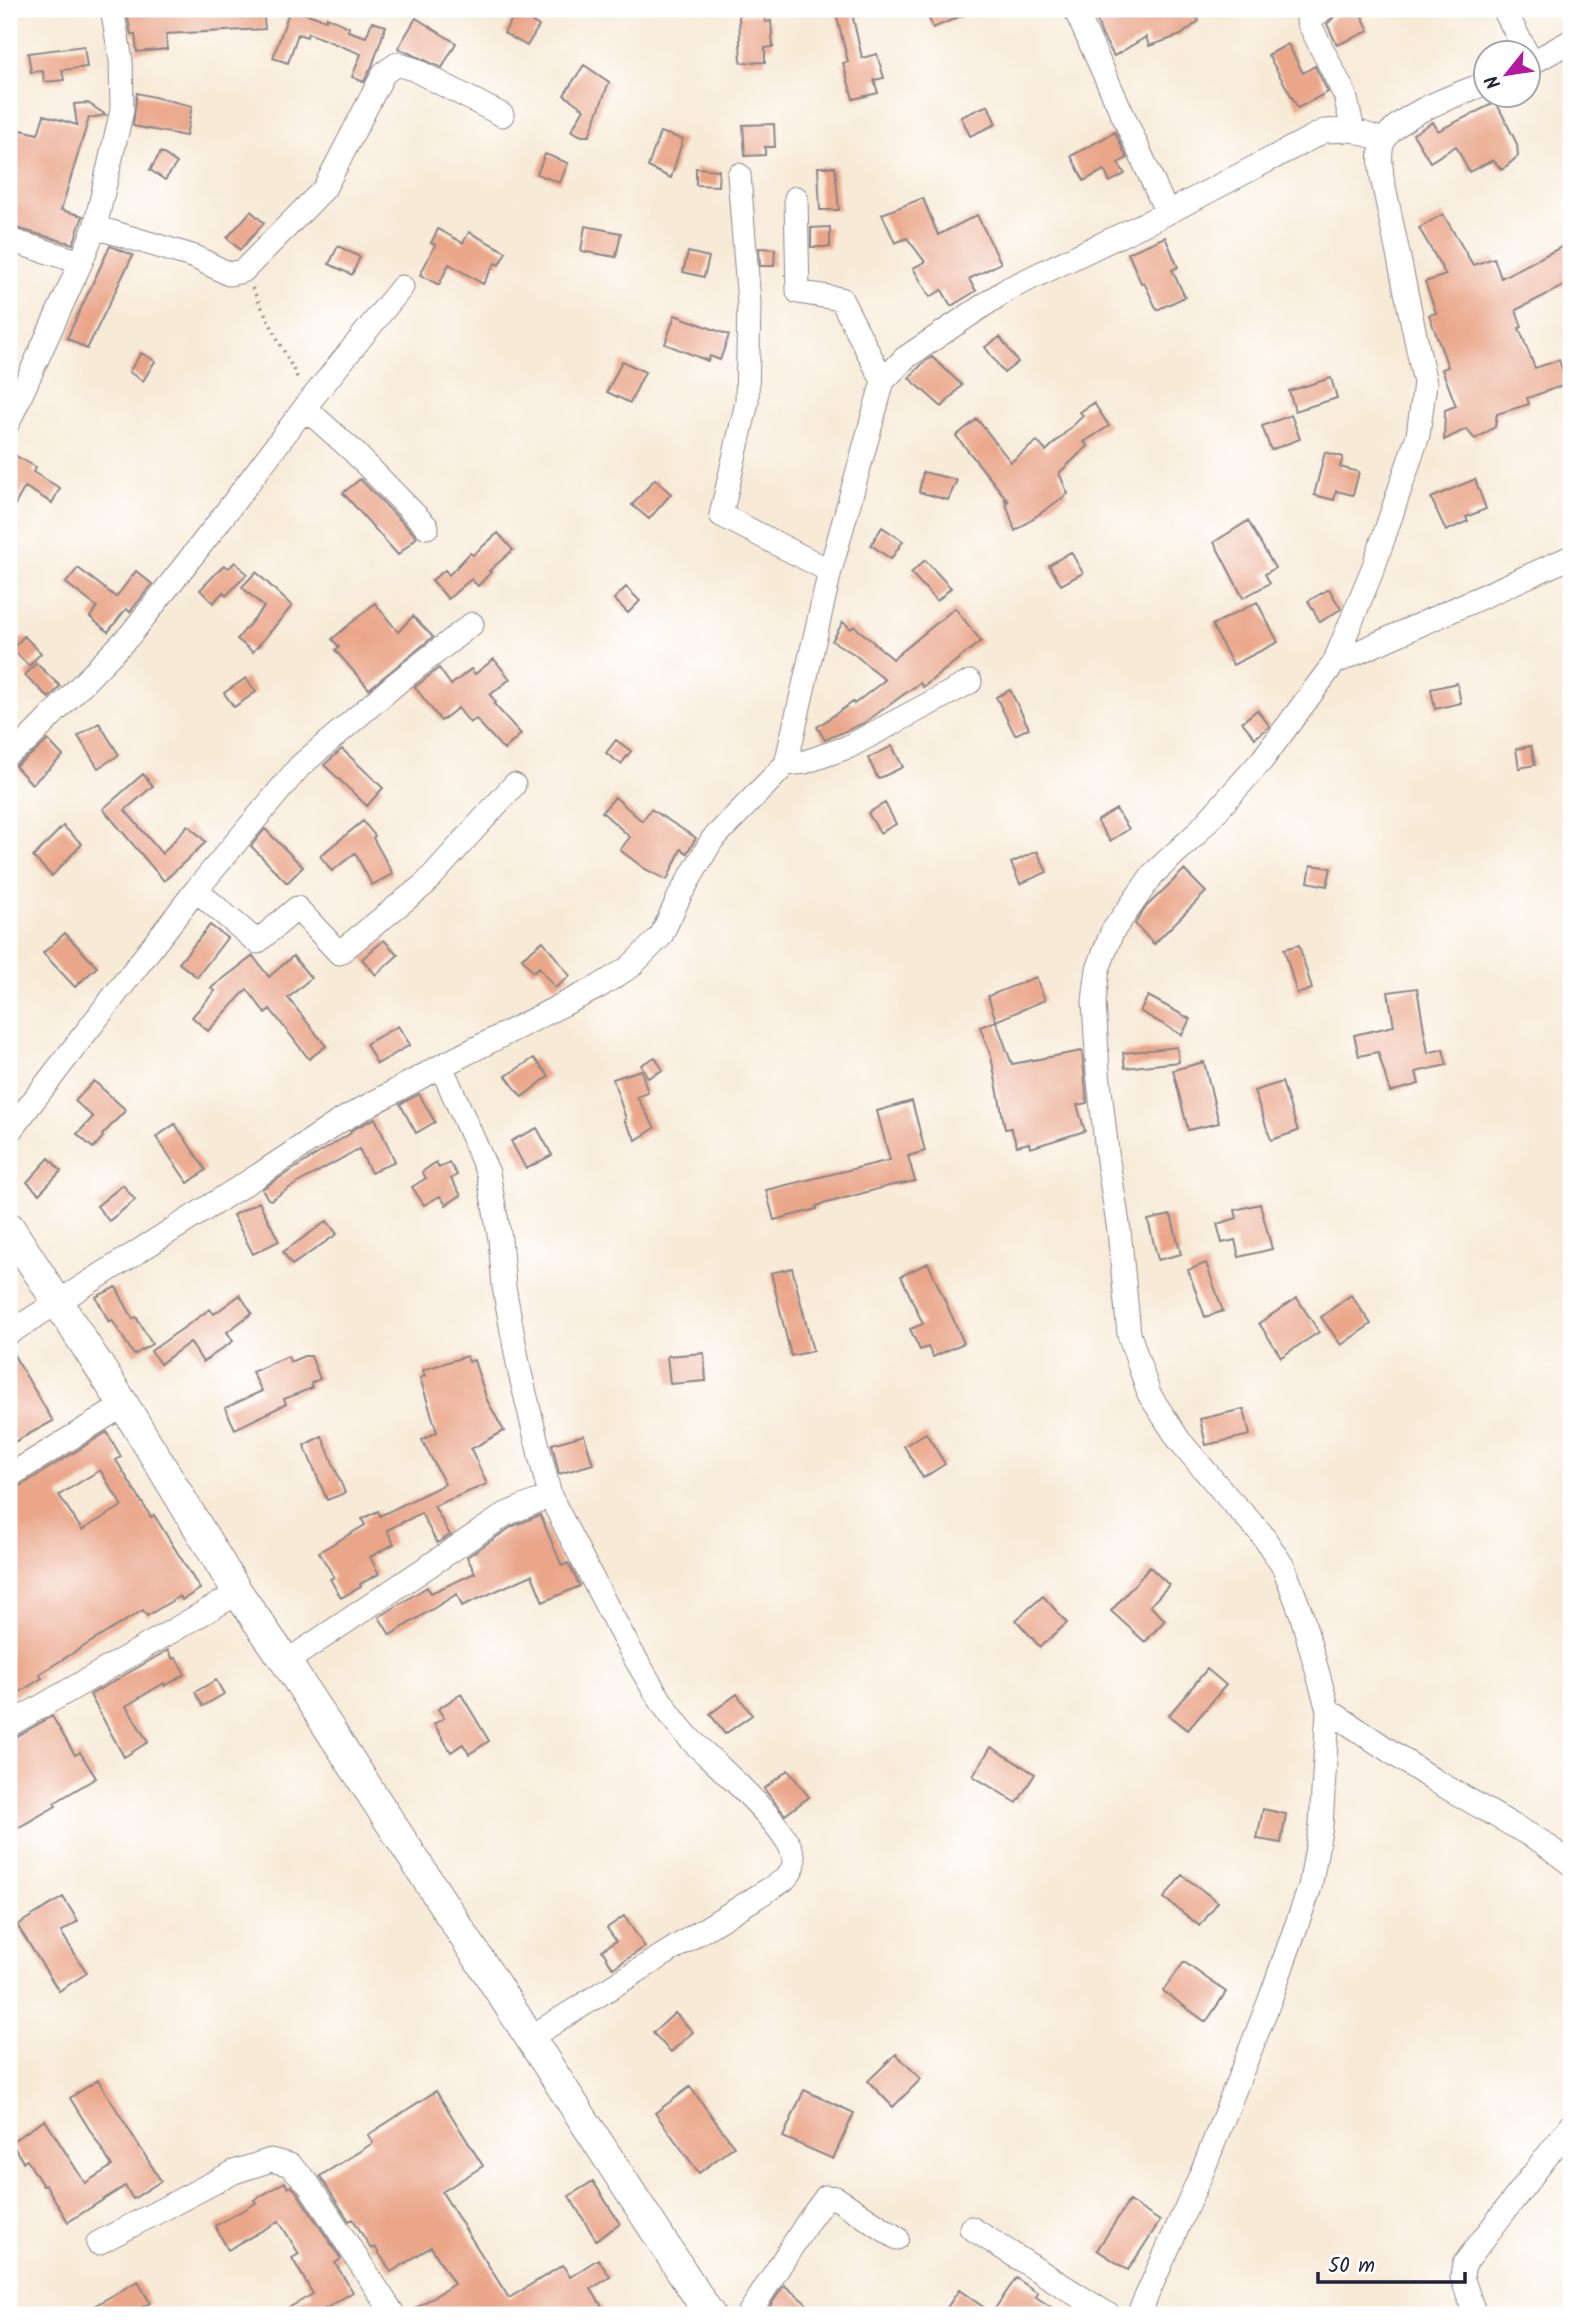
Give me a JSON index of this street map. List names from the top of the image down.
{
  "scale_bar": "50 m",
  "north": "bottom left"
}
